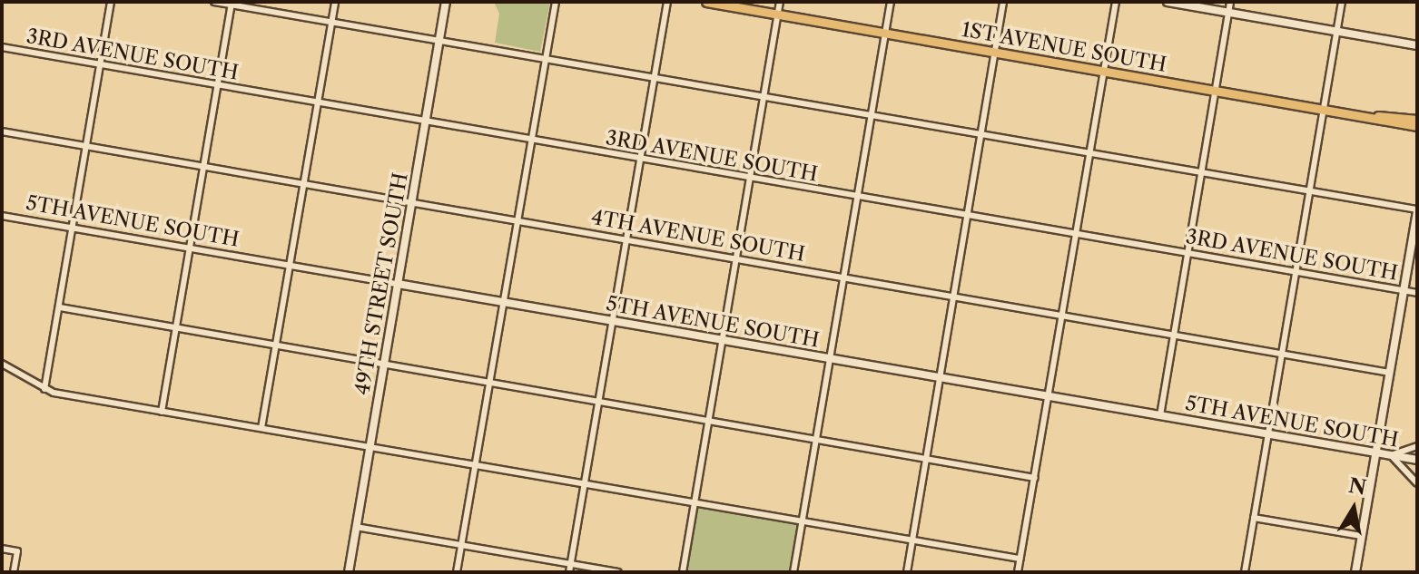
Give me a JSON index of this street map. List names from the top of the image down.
{
  "streets": {
    "main road": ["1ST AVENUE SOUTH"],
    "street": [
      "3RD AVENUE SOUTH",
      "5TH AVENUE SOUTH",
      "4TH AVENUE SOUTH",
      "49TH STREET SOUTH"
    ]
  },
  "crossings": [
    ["3RD AVENUE SOUTH", "49TH STREET SOUTH"],
    ["5TH AVENUE SOUTH", "49TH STREET SOUTH"],
    ["4TH AVENUE SOUTH", "49TH STREET SOUTH"]
  ],
  "north": "top"
}
